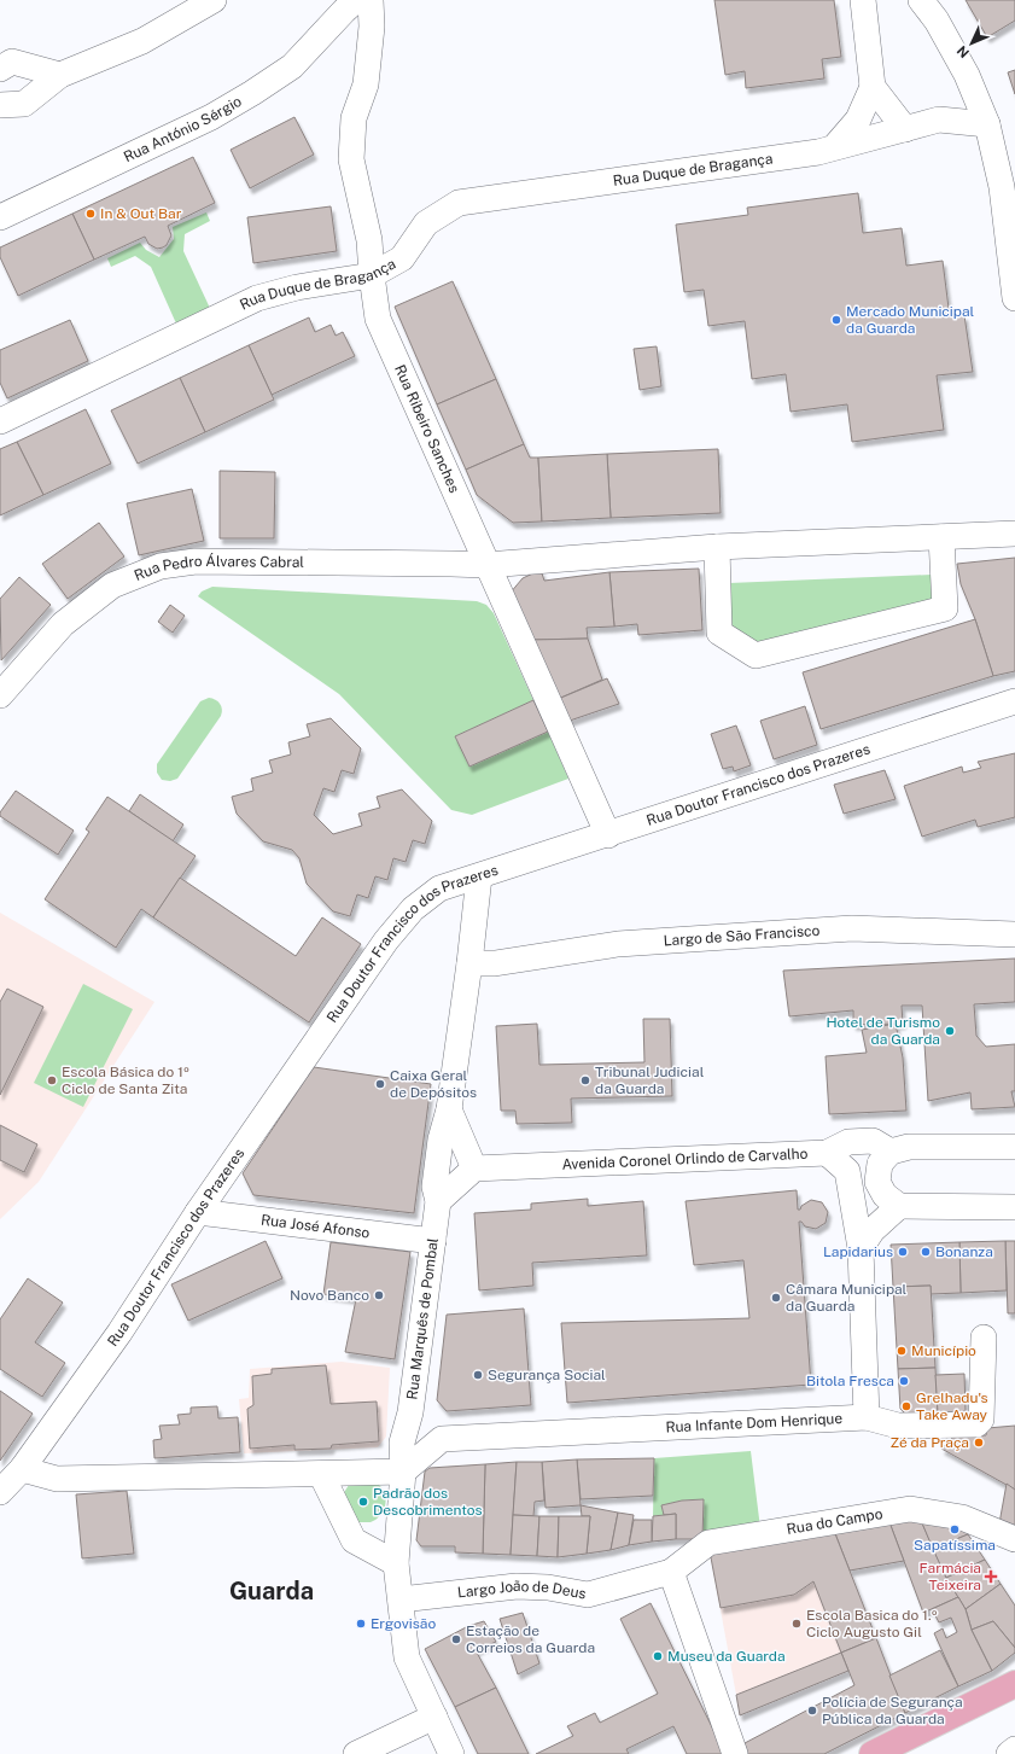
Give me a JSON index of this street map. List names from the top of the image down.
{
  "streets": {
    "street": [
      "Rua António Sérgio",
      "Rua Duque de Bragança",
      "Rua Ribeiro Sanches",
      "Rua Pedro Álvares Cabral",
      "Rua Doutor Francisco dos Prazeres",
      "Largo de São Francisco",
      "Avenida Coronel Orlindo de Carvalho",
      "Rua José Afonso",
      "Rua Marquês de Pombal",
      "Rua Infante Dom Henrique",
      "Rua do Campo",
      "Largo João de Deus"
    ]
  },
  "crossings": [
    ["Rua Duque de Bragança", "Rua Ribeiro Sanches"],
    ["Rua Ribeiro Sanches", "Rua Pedro Álvares Cabral"],
    ["Rua Ribeiro Sanches", "Rua Doutor Francisco dos Prazeres"],
    ["Rua Doutor Francisco dos Prazeres", "Rua José Afonso"],
    ["Rua Doutor Francisco dos Prazeres", "Rua Marquês de Pombal"],
    ["Largo de São Francisco", "Rua Marquês de Pombal"],
    ["Rua José Afonso", "Rua Marquês de Pombal"],
    ["Rua Marquês de Pombal", "Largo João de Deus"],
    ["Rua do Campo", "Largo João de Deus"]
  ],
  "districts": ["Guarda"],
  "places": {
    "other": [
      "In & Out Bar",
      "Mercado Municipal da Guarda",
      "Hotel de Turismo da Guarda",
      "Escola Básica do 1º Ciclo de Santa Zita",
      "Tribunal Judicial da Guarda",
      "Caixa Geral de Depósitos",
      "Lapidarius",
      "Bonanza",
      "Novo Banco",
      "Câmara Municipal da Guarda",
      "Município",
      "Segurança Social",
      "Bitola Fresca",
      "Grelhadu's Take Away",
      "Zé da Praça",
      "Padrão dos Descobrimentos",
      "Sapatíssima",
      "Ergovisão",
      "Escola Basica do 1.º Ciclo Augusto Gil",
      "Estação de Correios da Guarda",
      "Museu da Guarda",
      "Polícia de Segurança Pública da Guarda"
    ],
    "health": ["Farmácia Teixeira"]
  },
  "north": "bottom left"
}
